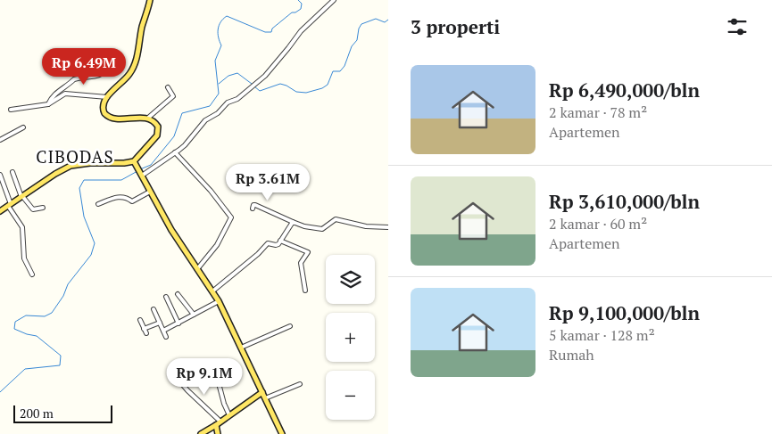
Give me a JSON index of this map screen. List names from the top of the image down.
{
  "districts": ["CIBODAS"],
  "scale_bar": "200 m",
  "page": {
    "heading": "3 properti",
    "price": ["Rp 6.49M", "Rp 3.61M", "Rp 9.1M"],
    "list": [
      {
        "name": "Rp 6,490,000/bln",
        "note": "2 kamar · 78 m² · Apartemen"
      },
      {
        "name": "Rp 3,610,000/bln",
        "note": "2 kamar · 60 m² · Apartemen"
      },
      {
        "name": "Rp 9,100,000/bln",
        "note": "5 kamar · 128 m² · Rumah"
      }
    ],
    "map_buttons": ["+", "−"],
    "scale": "200 m"
  }
}
